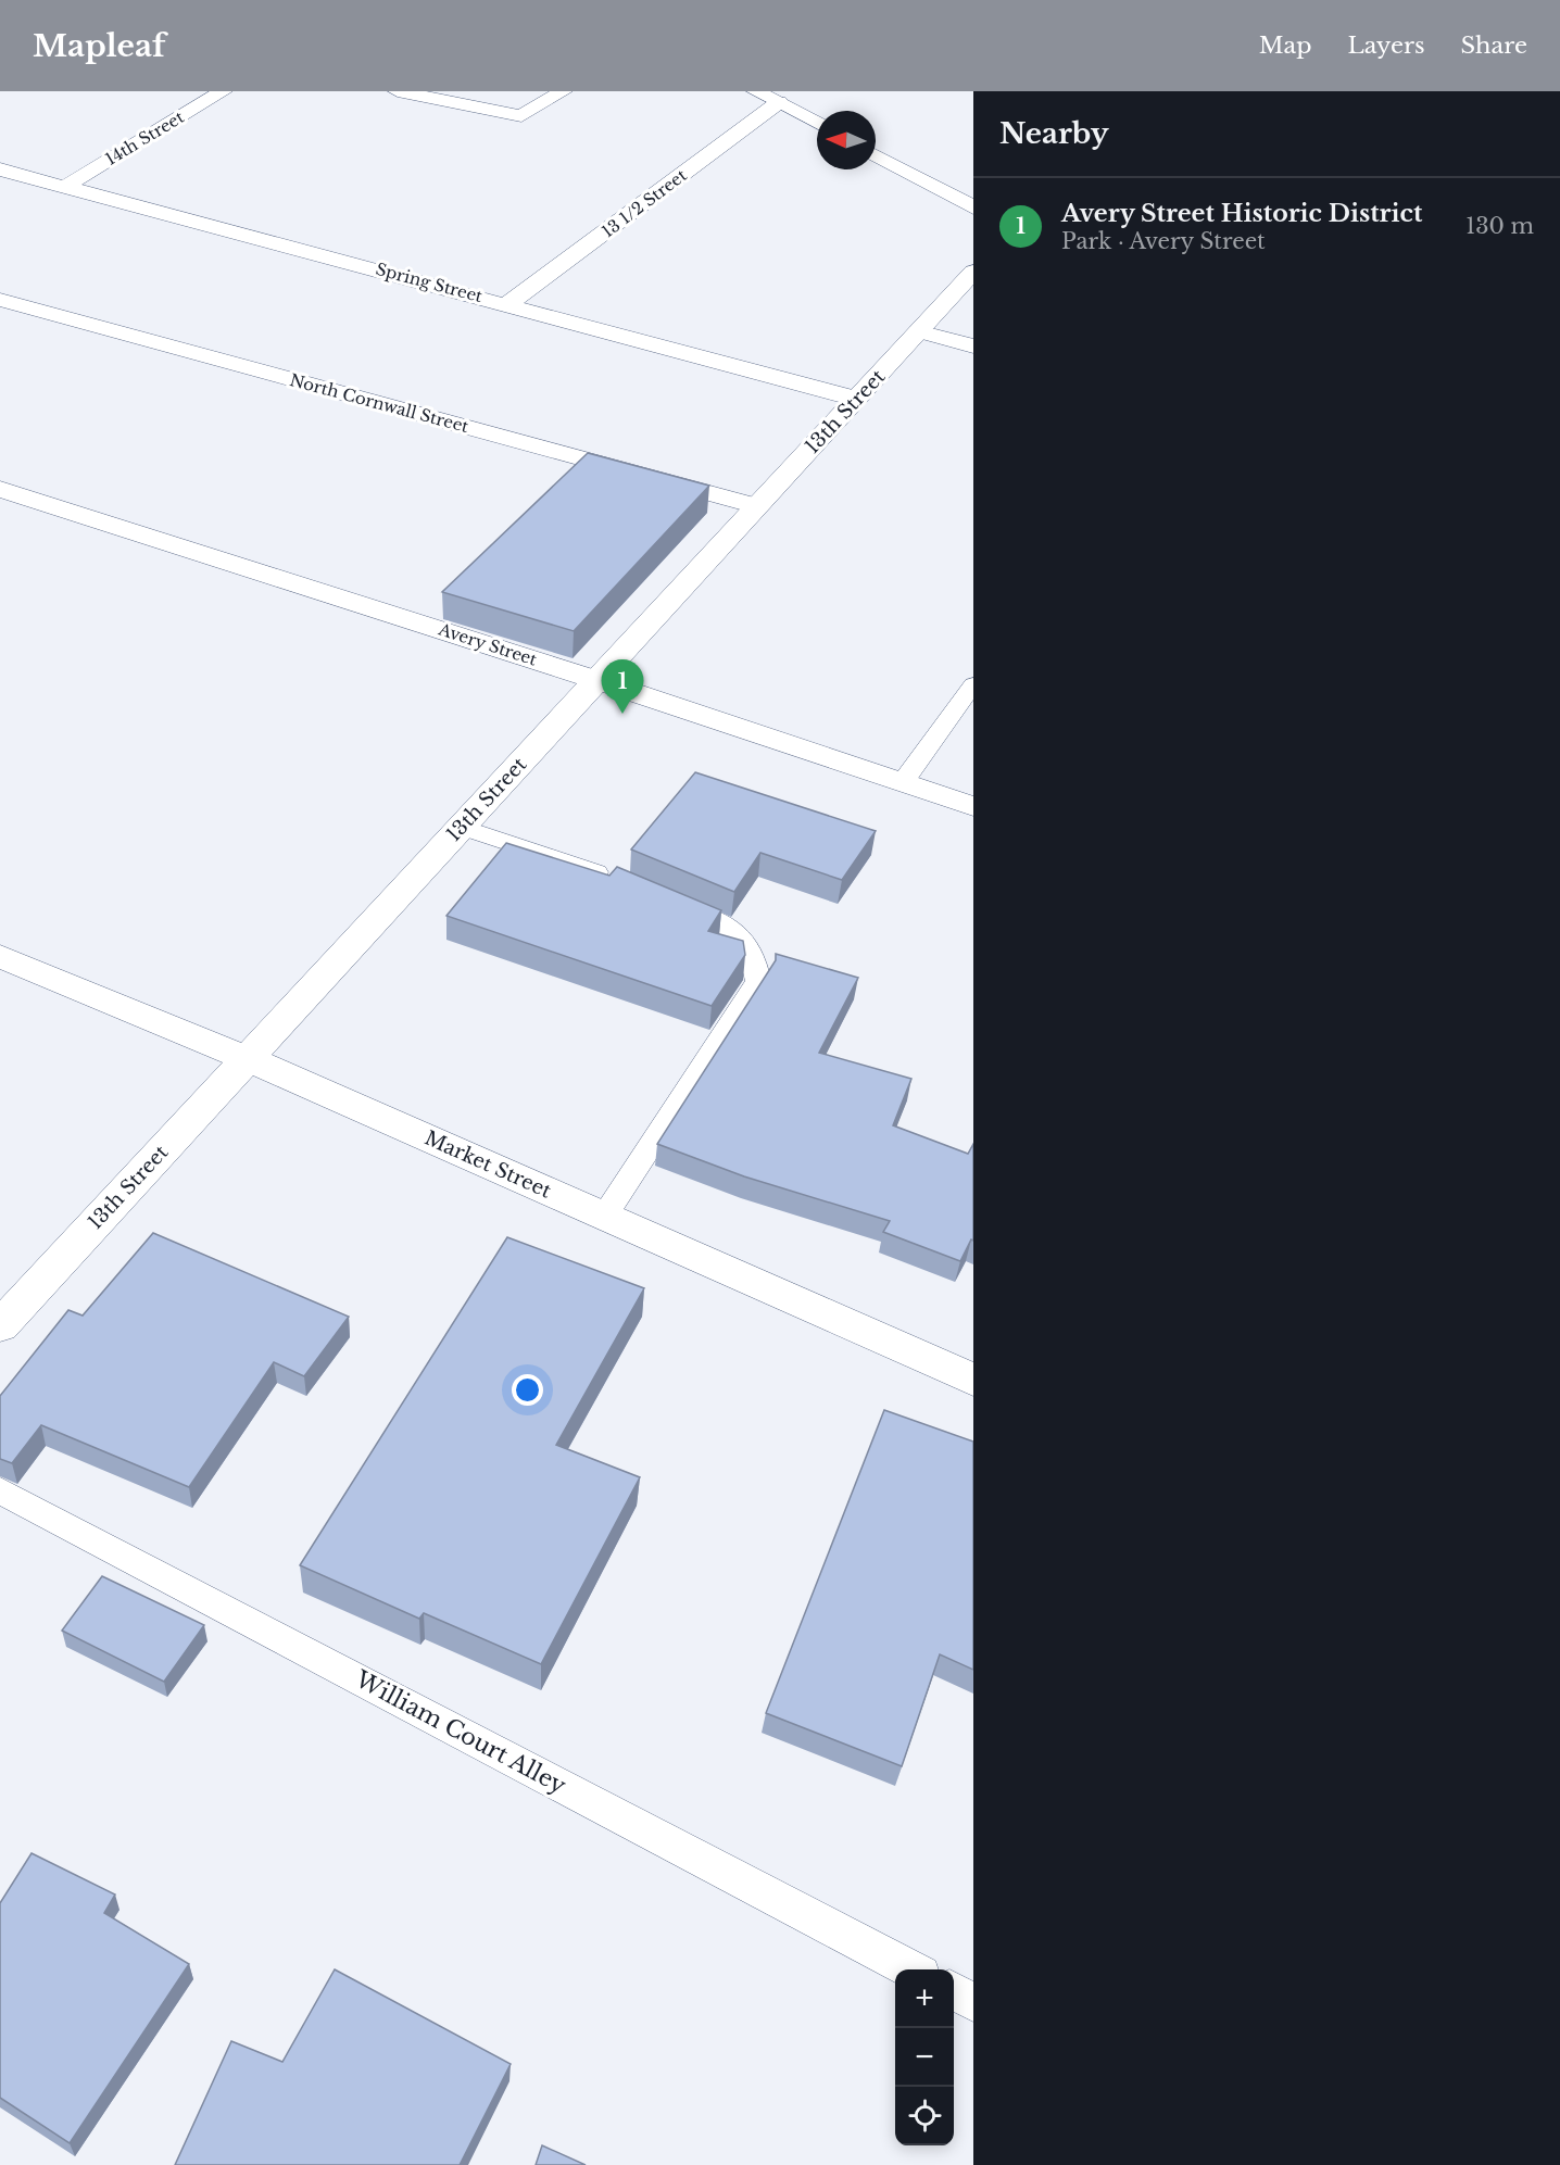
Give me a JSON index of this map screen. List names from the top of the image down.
{
  "streets": {
    "street": [
      "14th Street",
      "13 1/2 Street",
      "Spring Street",
      "North Cornwall Street",
      "13th Street",
      "Avery Street",
      "Market Street"
    ],
    "lane": ["William Court Alley"]
  },
  "crossings": [
    ["14th Street", "Spring Street"],
    ["13 1/2 Street", "Spring Street"],
    ["Spring Street", "13th Street"],
    ["North Cornwall Street", "13th Street"],
    ["13th Street", "Avery Street"],
    ["13th Street", "Market Street"]
  ],
  "north": "left",
  "page": {
    "header": "Mapleaf",
    "nav": ["Map", "Layers", "Share"],
    "heading": "Nearby",
    "list": [
      {
        "mark": "1",
        "name": "Avery Street Historic District",
        "note": "Park · Avery Street",
        "value": "130 m"
      }
    ],
    "pins": "1",
    "map_buttons": ["+", "−"]
  }
}
